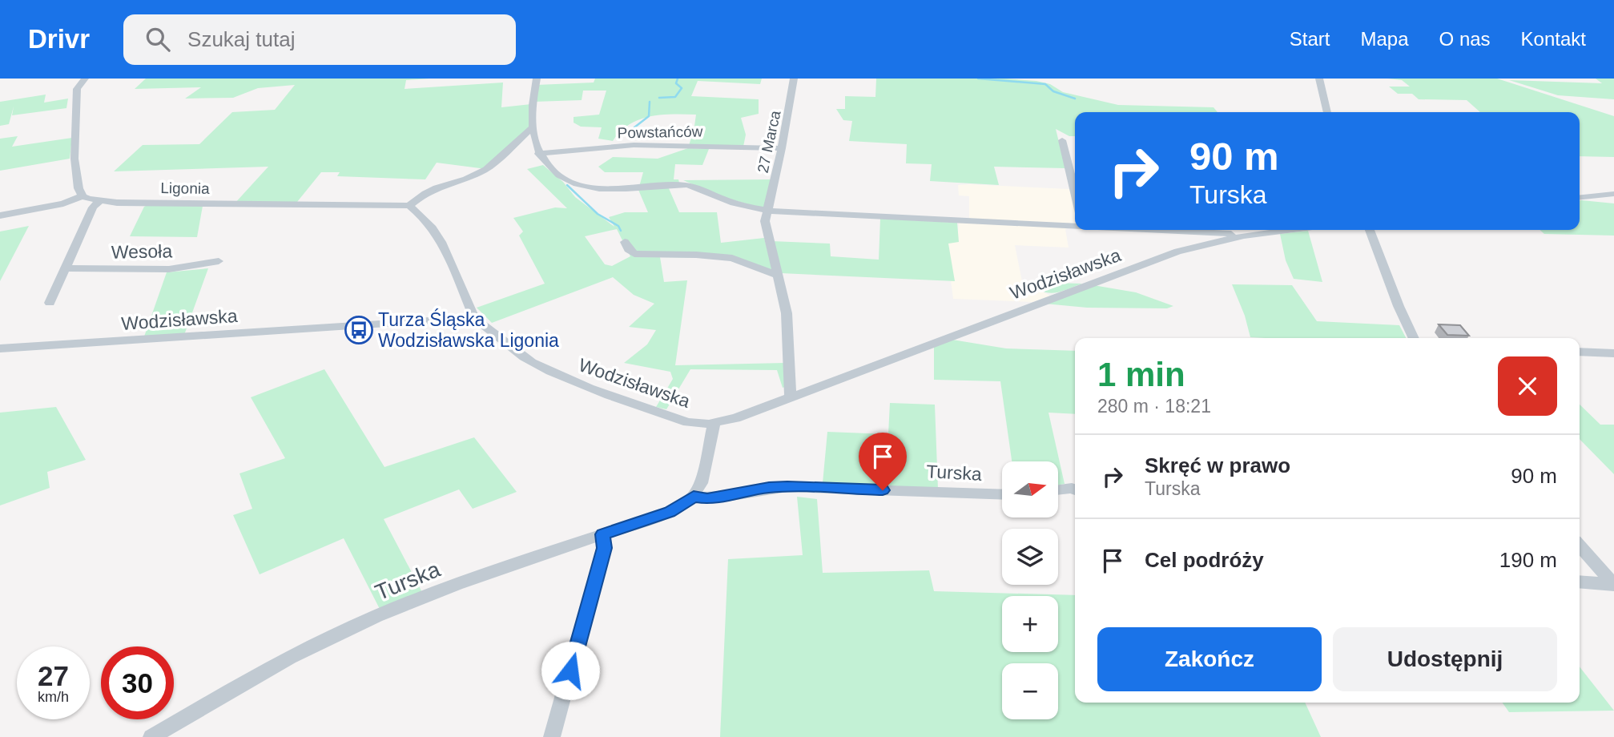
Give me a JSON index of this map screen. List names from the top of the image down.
{
  "streets": {
    "street": [
      "Powstańców",
      "27 Marca",
      "Ligonia",
      "Wesoła",
      "Wodzisławska",
      "Turska"
    ]
  },
  "crossings": [
    ["Powstańców", "27 Marca"],
    ["27 Marca", "Wodzisławska"]
  ],
  "places": {
    "bus stop": ["Turza Śląska Wodzisławska Ligonia"]
  },
  "north": "right",
  "page": {
    "header": "Drivr",
    "search": "Szukaj tutaj",
    "nav": [
      "Start",
      "Mapa",
      "O nas",
      "Kontakt"
    ],
    "turn": ["90 m", "Turska"],
    "heading": ["1 min", "280 m · 18:21"],
    "list": [
      {
        "name": "Skręć w prawo",
        "note": "Turska",
        "value": "90 m"
      },
      {
        "name": "Cel podróży",
        "value": "190 m"
      }
    ],
    "map_buttons": ["+", "−"],
    "buttons": ["Zakończ", "Udostępnij"],
    "speed": "27 km/h",
    "limit": "30"
  }
}
